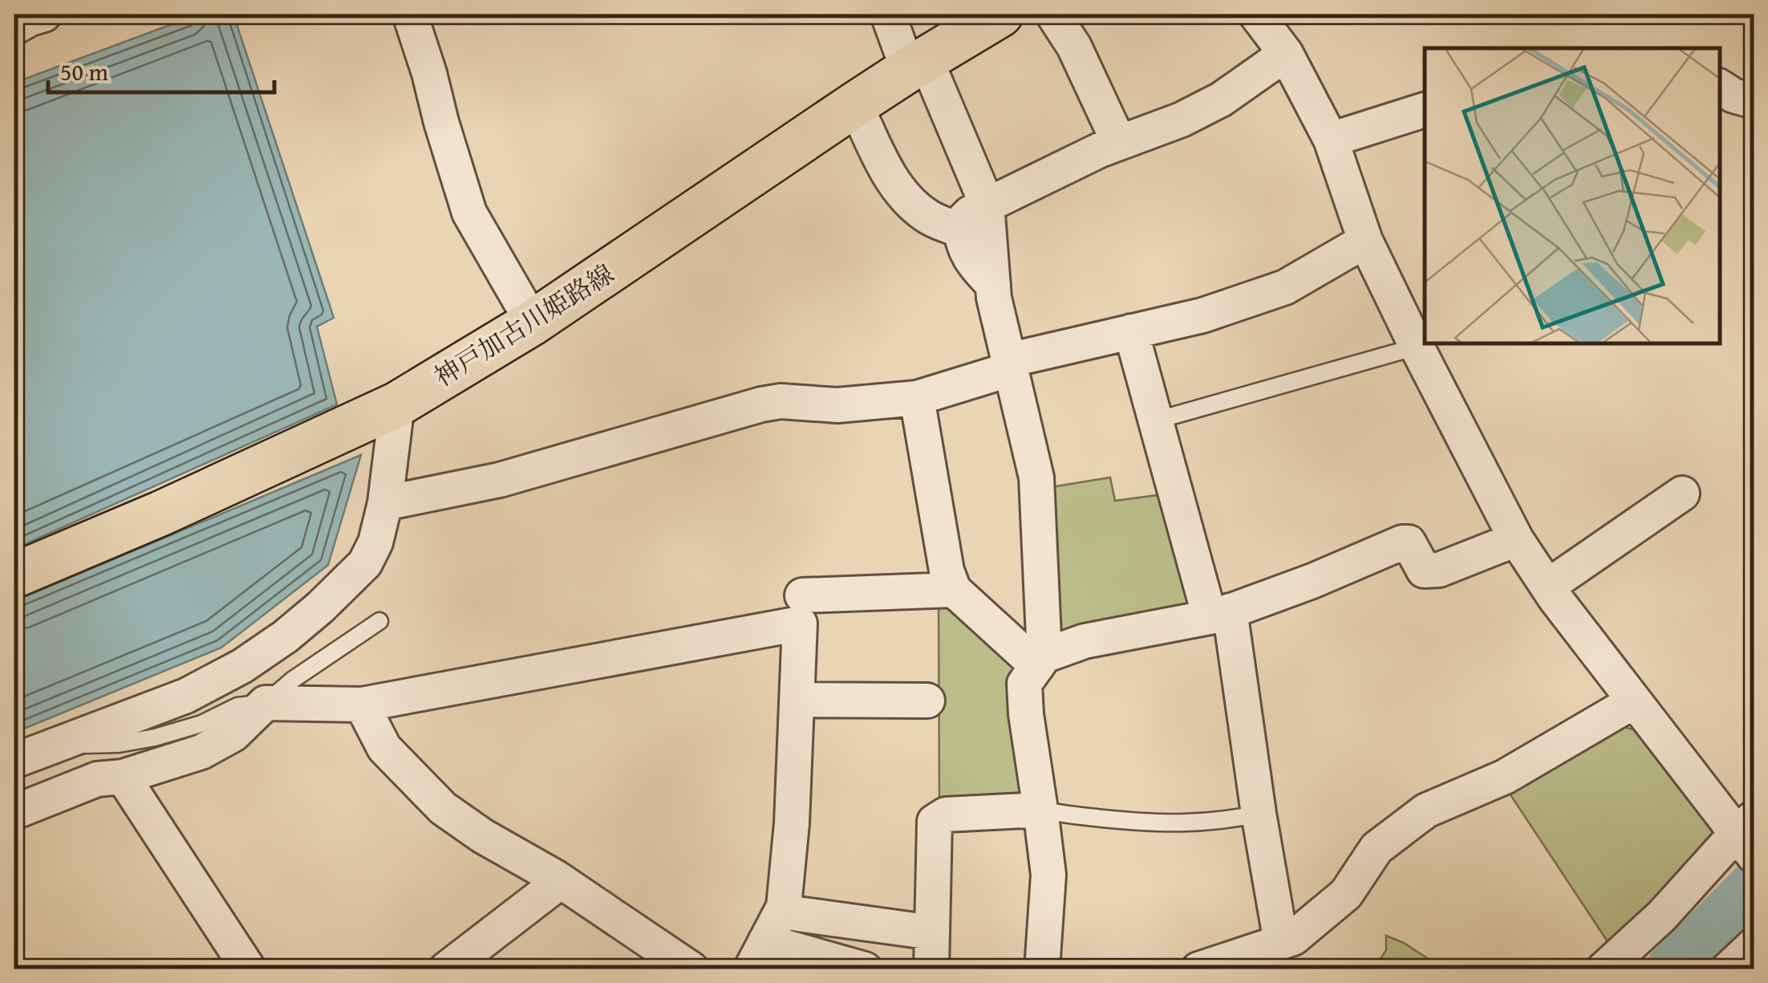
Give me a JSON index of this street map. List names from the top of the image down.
{
  "streets": {
    "main road": ["神戸加古川姫路線"]
  },
  "scale_bar": "50 m"
}
